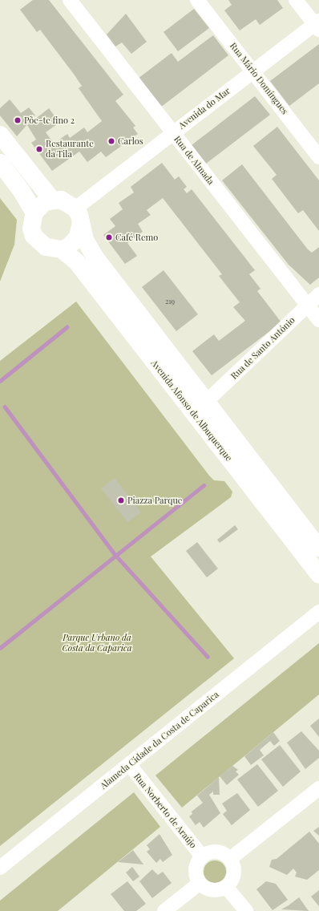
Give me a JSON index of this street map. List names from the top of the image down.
{
  "streets": {
    "main road": ["Avenida Afonso de Albuquerque"],
    "street": [
      "Rua Mário Domingues",
      "Avenida do Mar",
      "Rua de Almada",
      "Rua de Santo António",
      "Alameda Cidade da Costa de Caparica",
      "Rua Norberto de Araújo"
    ]
  },
  "crossings": [
    ["Rua Mário Domingues", "Avenida do Mar"],
    ["Avenida do Mar", "Rua de Almada"],
    ["Avenida do Mar", "Avenida Afonso de Albuquerque"],
    ["Rua de Almada", "Rua de Santo António"],
    ["Rua de Santo António", "Avenida Afonso de Albuquerque"],
    ["Alameda Cidade da Costa de Caparica", "Rua Norberto de Araújo"]
  ],
  "parks": ["Parque Urbano da Costa da Caparica"],
  "places": [
    "Põe-te fino 2",
    "Carlos",
    "Restaurante da Tila",
    "Café Remo",
    "Piazza Parque"
  ],
  "house_numbers": ["219"]
}
